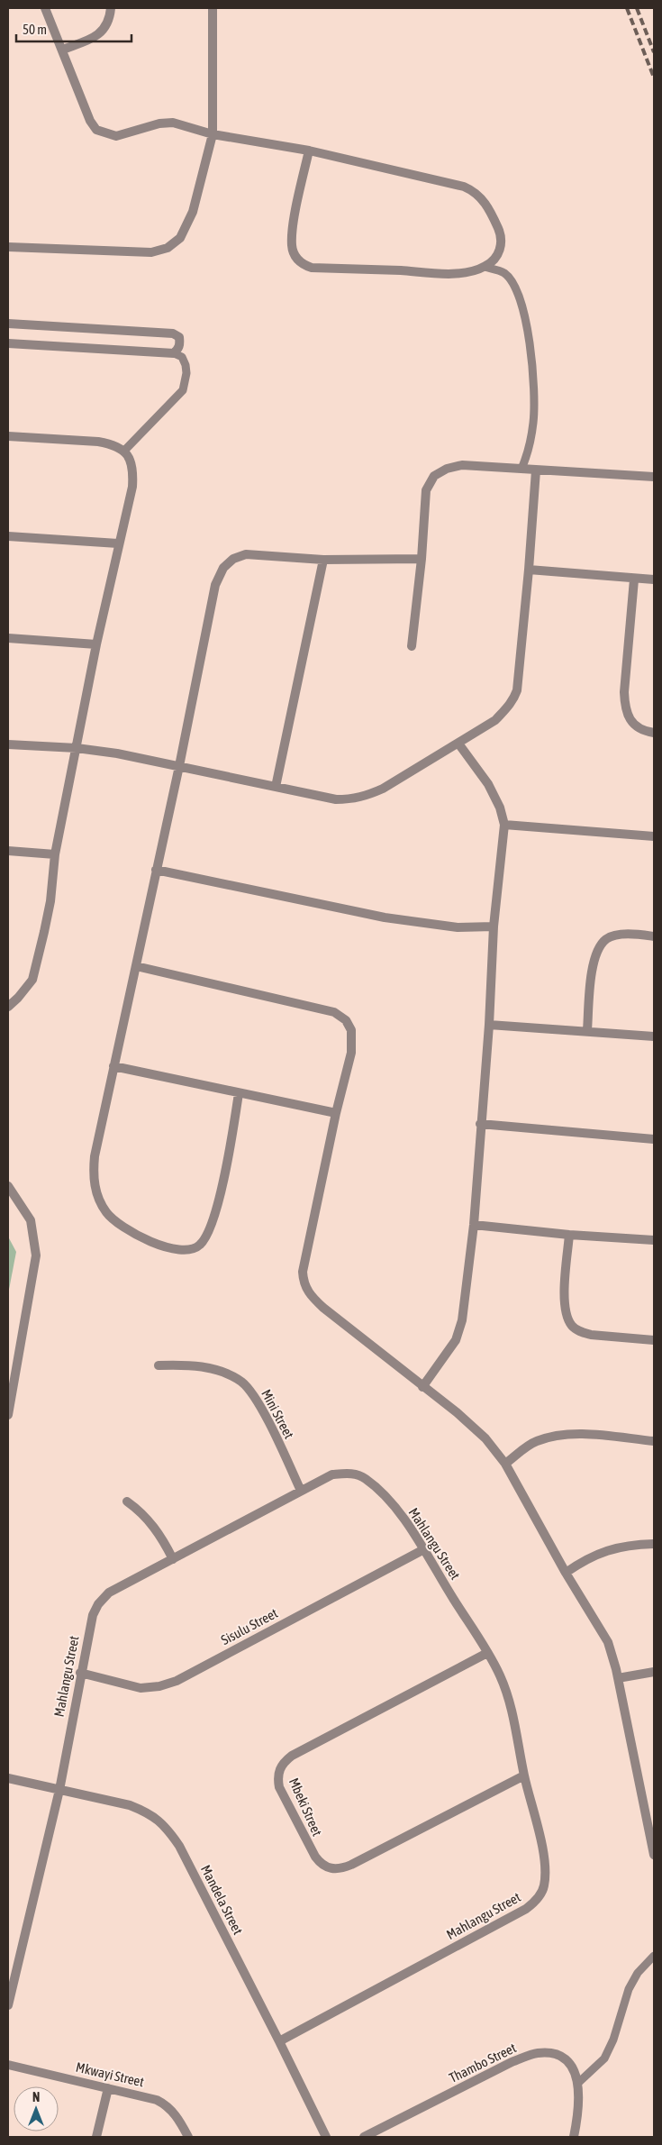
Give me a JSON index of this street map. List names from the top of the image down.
{
  "streets": {
    "street": [
      "Mini Street",
      "Mahlangu Street",
      "Sisulu Street",
      "Mbeki Street",
      "Mandela Street",
      "Thambo Street",
      "Mkwayi Street"
    ]
  },
  "crossings": [
    ["Mini Street", "Mahlangu Street"],
    ["Mahlangu Street", "Sisulu Street"],
    ["Mahlangu Street", "Mbeki Street"],
    ["Mahlangu Street", "Mandela Street"]
  ],
  "scale_bar": "50 m",
  "north": "top"
}
